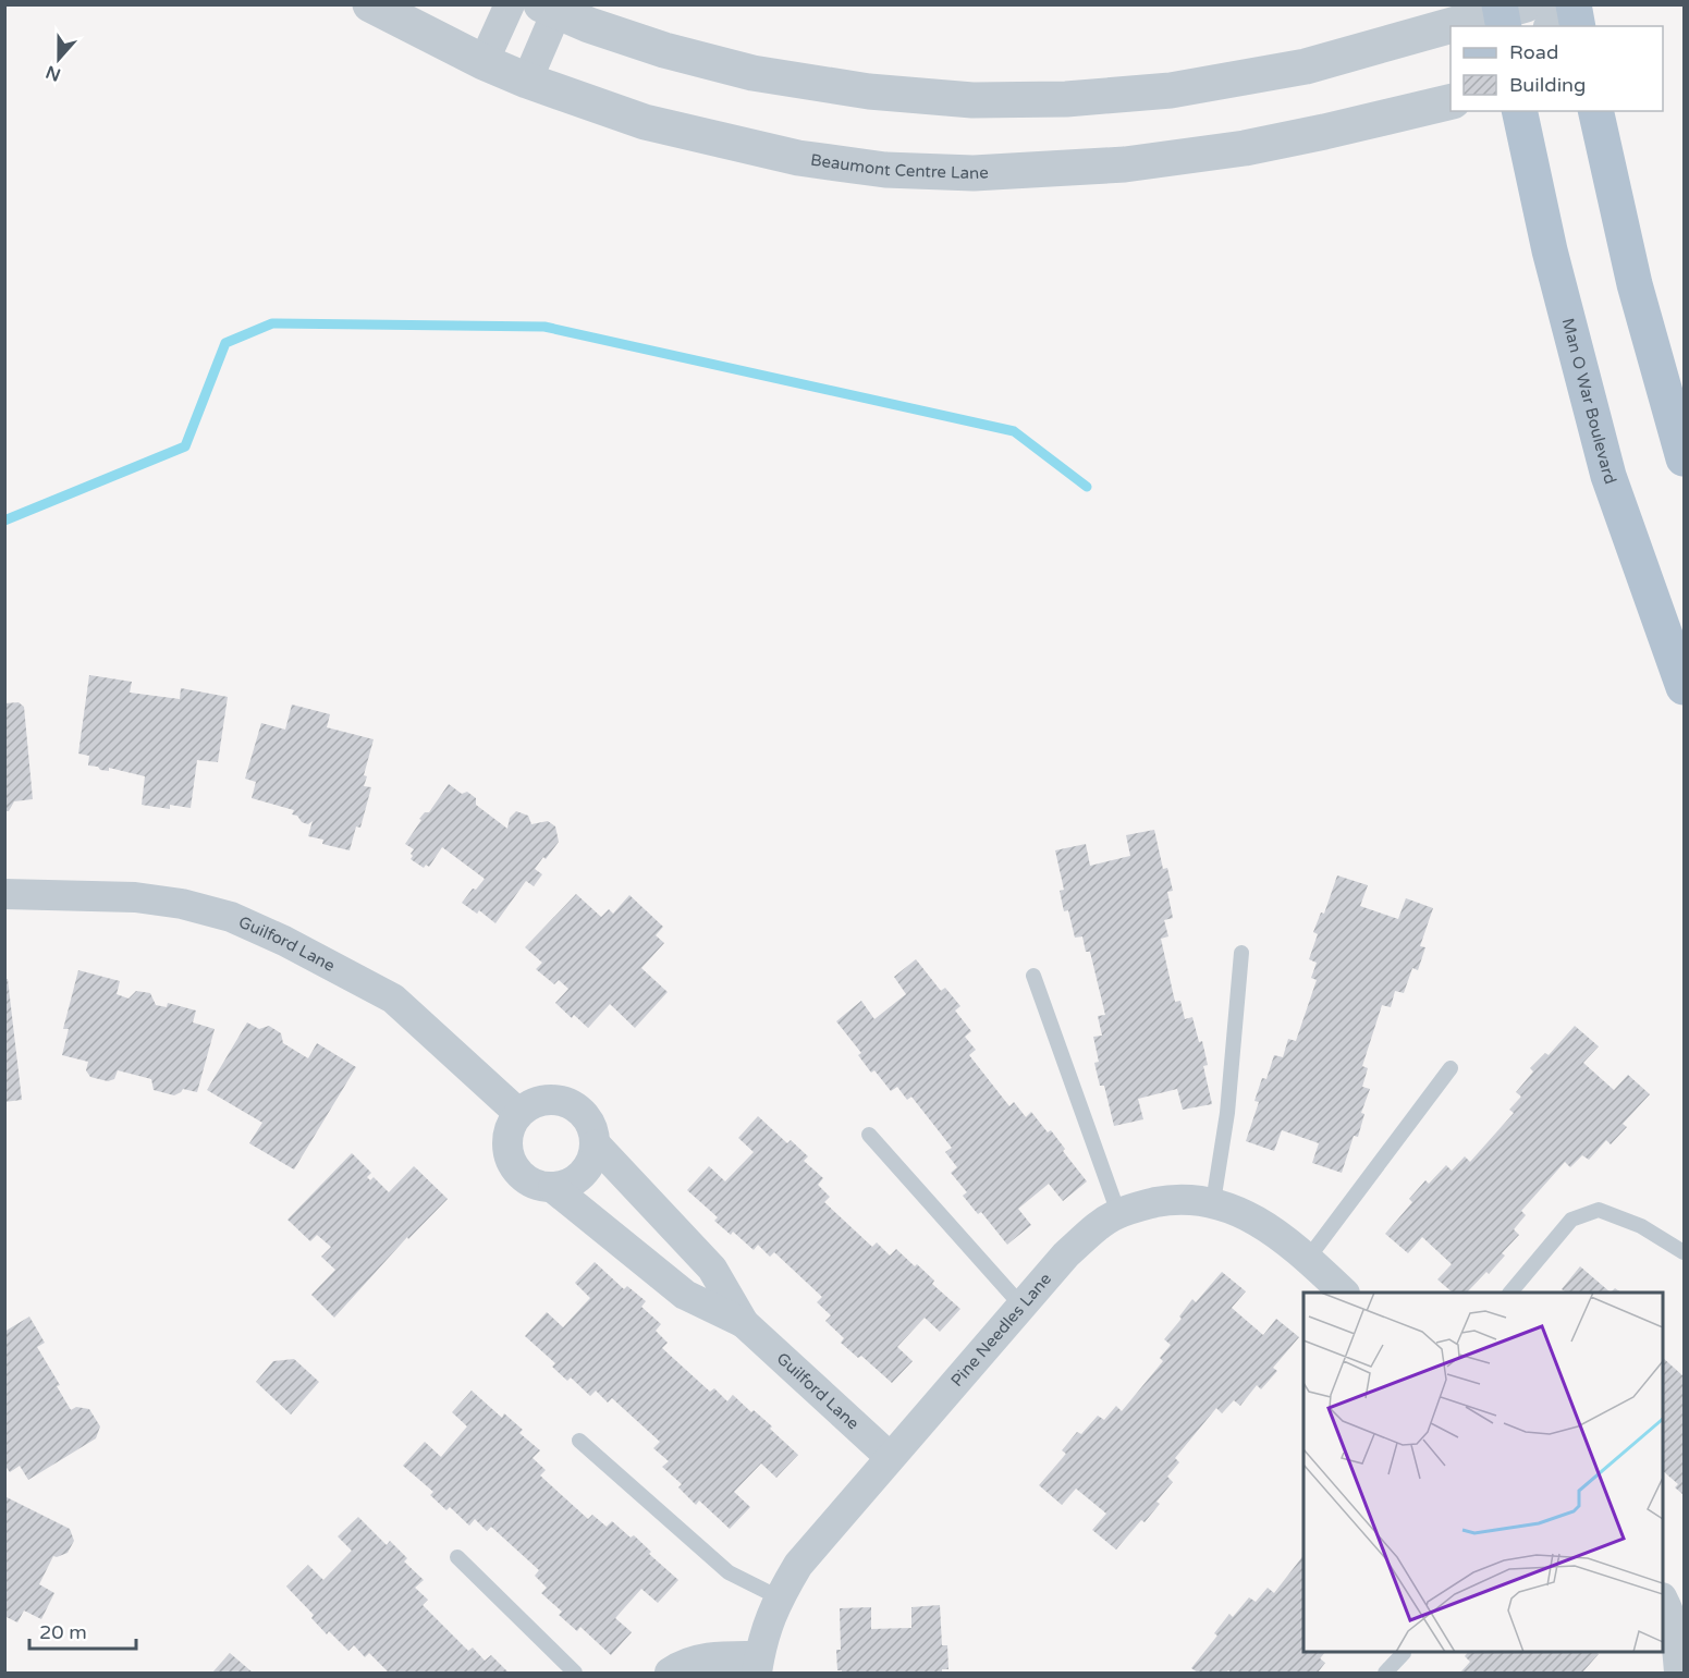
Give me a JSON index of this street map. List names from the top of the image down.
{
  "streets": {
    "main road": ["Man O War Boulevard"],
    "street": ["Beaumont Centre Lane", "Guilford Lane", "Pine Needles Lane"]
  },
  "crossings": [
    ["Guilford Lane", "Pine Needles Lane"]
  ],
  "legend": ["Road", "Building"],
  "scale_bar": "20 m",
  "north": "bottom"
}
